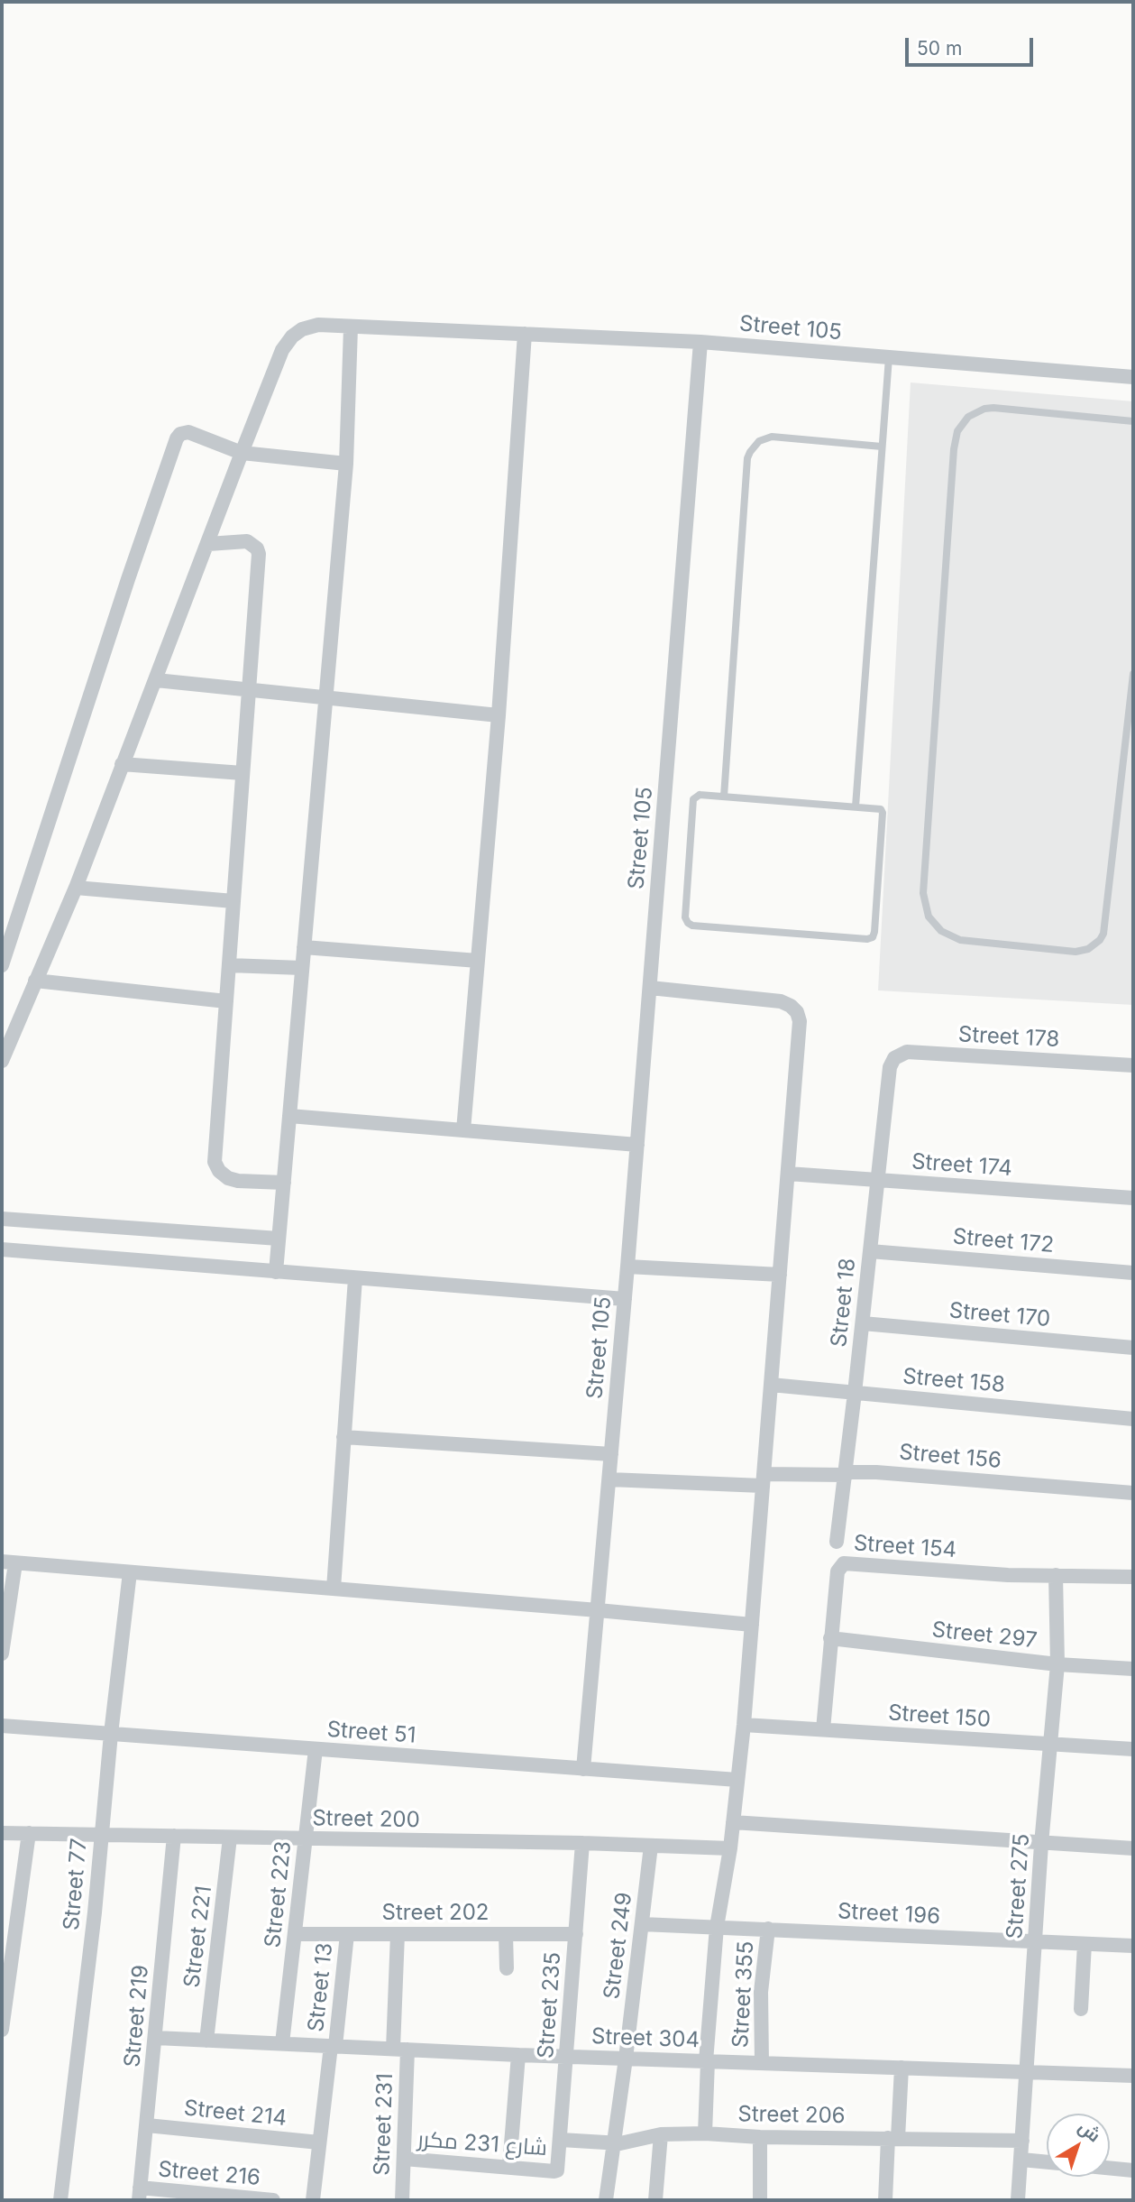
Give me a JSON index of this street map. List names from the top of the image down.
{
  "streets": {
    "street": [
      "Street 105",
      "Street 178",
      "Street 174",
      "Street 172",
      "Street 18",
      "Street 170",
      "Street 158",
      "Street 156",
      "Street 154",
      "Street 297",
      "Street 150",
      "Street 51",
      "Street 200",
      "Street 77",
      "Street 275",
      "Street 223",
      "Street 202",
      "Street 196",
      "Street 221",
      "Street 249",
      "Street 13",
      "Street 355",
      "Street 235",
      "Street 219",
      "Street 304",
      "Street 214",
      "Street 206",
      "Street 231",
      "شارع 231 مكرر",
      "Street 216"
    ]
  },
  "crossings": [
    ["Street 105", "Street 156"],
    ["Street 105", "Street 51"],
    ["Street 178", "Street 18"],
    ["Street 174", "Street 18"],
    ["Street 172", "Street 18"],
    ["Street 18", "Street 170"],
    ["Street 18", "Street 158"],
    ["Street 18", "Street 156"],
    ["Street 154", "Street 297"],
    ["Street 154", "Street 150"],
    ["Street 154", "Street 275"],
    ["Street 297", "Street 275"],
    ["Street 150", "Street 275"],
    ["Street 51", "Street 77"],
    ["Street 51", "Street 223"],
    ["Street 200", "Street 77"],
    ["Street 200", "Street 223"],
    ["Street 200", "Street 221"],
    ["Street 200", "Street 249"],
    ["Street 200", "Street 235"],
    ["Street 200", "Street 219"],
    ["Street 275", "Street 196"],
    ["Street 275", "Street 304"],
    ["Street 275", "Street 206"],
    ["Street 223", "Street 202"],
    ["Street 223", "Street 304"],
    ["Street 202", "Street 13"],
    ["Street 202", "Street 235"],
    ["Street 202", "Street 231"],
    ["Street 196", "Street 249"],
    ["Street 196", "Street 355"],
    ["Street 221", "Street 304"],
    ["Street 249", "Street 304"],
    ["Street 249", "Street 206"],
    ["Street 13", "Street 304"],
    ["Street 13", "Street 214"],
    ["Street 355", "Street 304"],
    ["Street 235", "Street 304"],
    ["Street 235", "Street 206"],
    ["Street 235", "شارع 231 مكرر"],
    ["Street 219", "Street 304"],
    ["Street 219", "Street 214"],
    ["Street 219", "Street 216"],
    ["Street 304", "Street 231"],
    ["Street 231", "شارع 231 مكرر"]
  ],
  "scale_bar": "50 m",
  "north": "top right"
}
